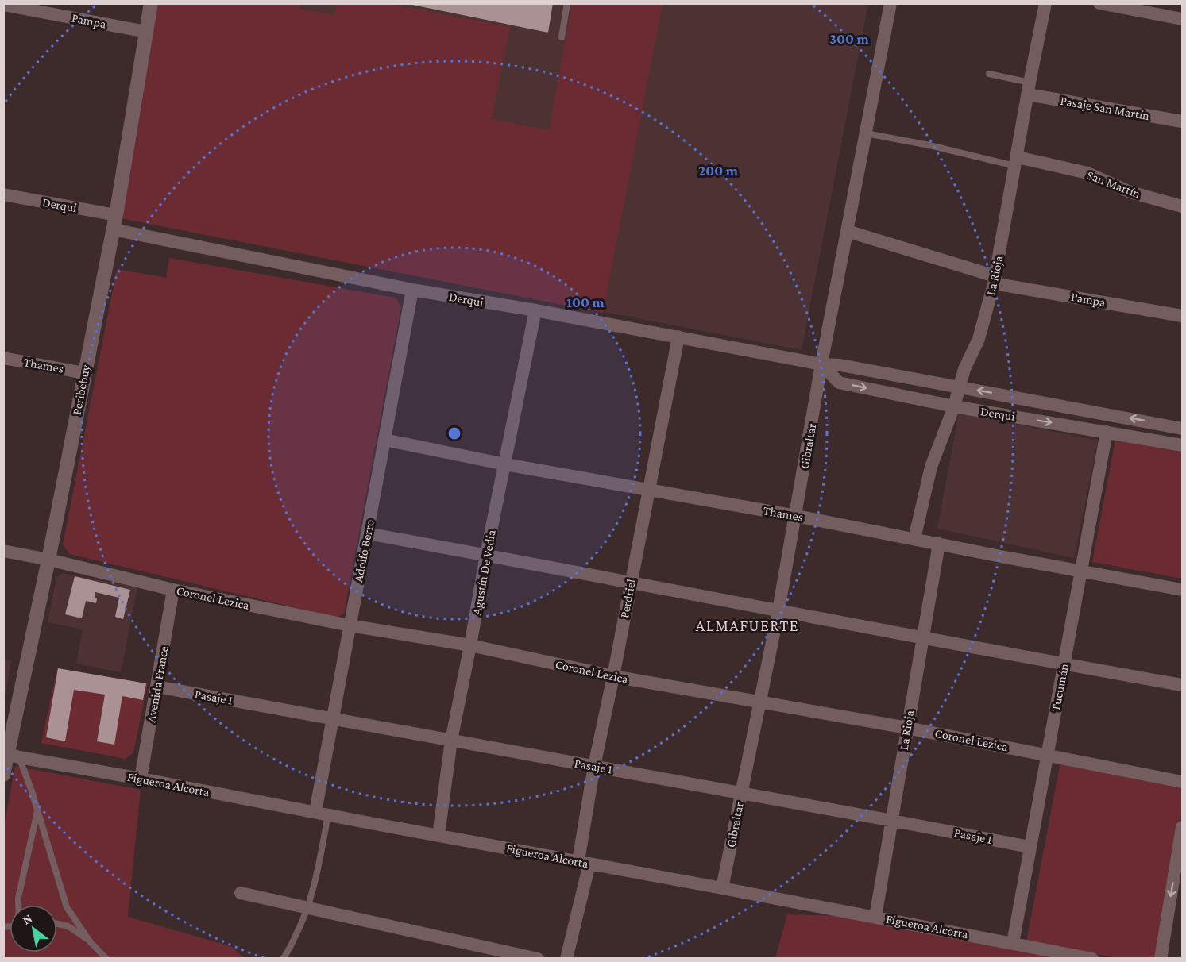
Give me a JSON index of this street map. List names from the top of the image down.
{
  "streets": {
    "street": [
      "Pampa",
      "Pasaje San Martín",
      "San Martín",
      "Derqui",
      "La Rioja",
      "Thames",
      "Peribebuy",
      "Gibraltar",
      "Adolfo Berro",
      "Agustín De Vedia",
      "Coronel Lezica",
      "Perdriel",
      "Avenida France",
      "Tucumán",
      "Pasaje 1",
      "Figueroa Alcorta"
    ]
  },
  "crossings": [
    ["Pampa", "La Rioja"],
    ["Pampa", "Peribebuy"],
    ["Pampa", "Gibraltar"],
    ["Pasaje San Martín", "La Rioja"],
    ["San Martín", "La Rioja"],
    ["Derqui", "La Rioja"],
    ["Derqui", "Peribebuy"],
    ["Derqui", "Gibraltar"],
    ["Derqui", "Adolfo Berro"],
    ["Derqui", "Agustín De Vedia"],
    ["Derqui", "Perdriel"],
    ["Derqui", "Tucumán"],
    ["La Rioja", "Thames"],
    ["La Rioja", "Coronel Lezica"],
    ["La Rioja", "Pasaje 1"],
    ["La Rioja", "Figueroa Alcorta"],
    ["Thames", "Peribebuy"],
    ["Thames", "Gibraltar"],
    ["Thames", "Adolfo Berro"],
    ["Thames", "Agustín De Vedia"],
    ["Thames", "Perdriel"],
    ["Thames", "Tucumán"],
    ["Peribebuy", "Coronel Lezica"],
    ["Peribebuy", "Figueroa Alcorta"],
    ["Gibraltar", "Coronel Lezica"],
    ["Gibraltar", "Pasaje 1"],
    ["Gibraltar", "Figueroa Alcorta"],
    ["Adolfo Berro", "Coronel Lezica"],
    ["Adolfo Berro", "Pasaje 1"],
    ["Adolfo Berro", "Figueroa Alcorta"],
    ["Agustín De Vedia", "Coronel Lezica"],
    ["Agustín De Vedia", "Pasaje 1"],
    ["Agustín De Vedia", "Figueroa Alcorta"],
    ["Coronel Lezica", "Perdriel"],
    ["Coronel Lezica", "Avenida France"],
    ["Coronel Lezica", "Tucumán"],
    ["Perdriel", "Pasaje 1"],
    ["Perdriel", "Figueroa Alcorta"],
    ["Avenida France", "Pasaje 1"],
    ["Avenida France", "Figueroa Alcorta"],
    ["Tucumán", "Pasaje 1"],
    ["Tucumán", "Figueroa Alcorta"]
  ],
  "districts": ["ALMAFUERTE"],
  "north": "top left",
  "rings": ["300 m", "200 m", "100 m"]
}
